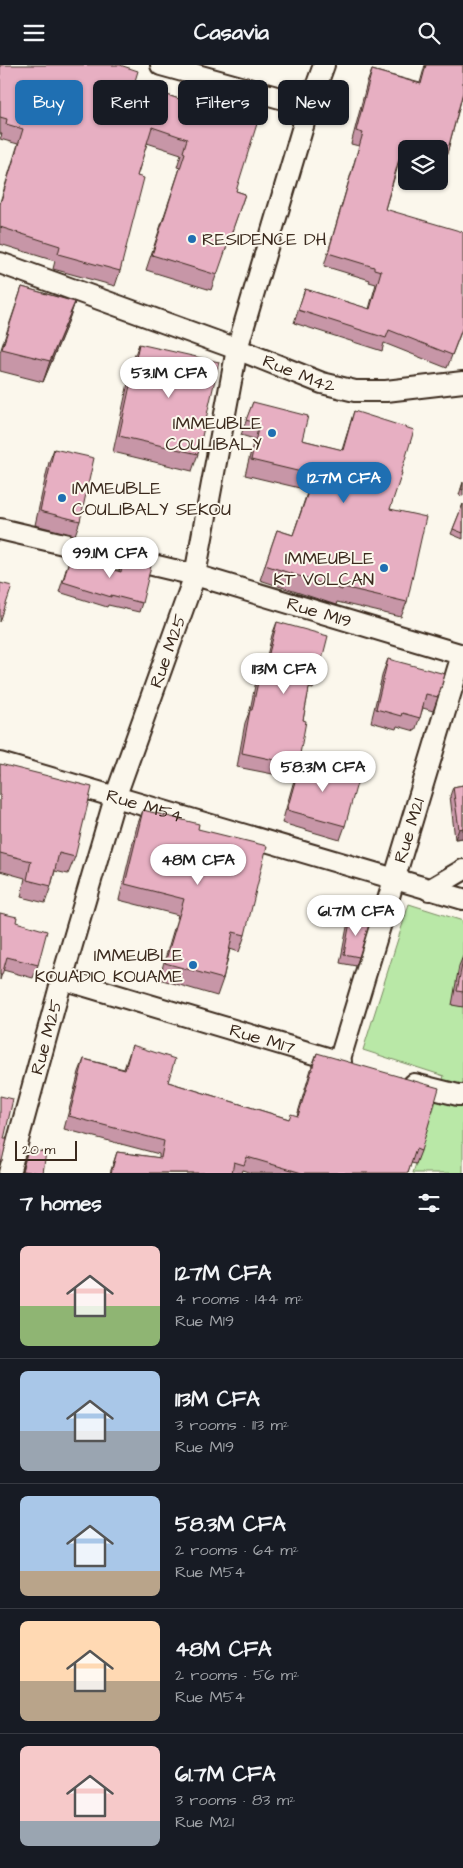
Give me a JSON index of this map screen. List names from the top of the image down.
{
  "streets": {
    "street": [
      "Rue M42",
      "Rue M19",
      "Rue M25",
      "Rue M54",
      "Rue M21",
      "Rue M17"
    ]
  },
  "crossings": [
    ["Rue M42", "Rue M25"],
    ["Rue M19", "Rue M25"],
    ["Rue M19", "Rue M21"],
    ["Rue M25", "Rue M54"],
    ["Rue M25", "Rue M17"],
    ["Rue M54", "Rue M21"],
    ["Rue M21", "Rue M17"]
  ],
  "places": [
    "RESIDENCE DH",
    "IMMEUBLE COULIBALY",
    "IMMEUBLE COULIBALY SEKOU",
    "IMMEUBLE KT VOLCAN",
    "IMMEUBLE KOUADIO KOUAME"
  ],
  "scale_bar": "20 m",
  "page": {
    "header": "Casavia",
    "chip": [
      "Buy",
      "Rent",
      "Filters",
      "New"
    ],
    "price": [
      "53.1M CFA",
      "127M CFA",
      "99.1M CFA",
      "113M CFA",
      "58.3M CFA",
      "48M CFA",
      "61.7M CFA"
    ],
    "scale": "20 m",
    "heading": "7 homes",
    "list": [
      {
        "name": "127M CFA",
        "note": "4 rooms · 144 m² · Rue M19"
      },
      {
        "name": "113M CFA",
        "note": "3 rooms · 113 m² · Rue M19"
      },
      {
        "name": "58.3M CFA",
        "note": "2 rooms · 64 m² · Rue M54"
      },
      {
        "name": "48M CFA",
        "note": "2 rooms · 56 m² · Rue M54"
      },
      {
        "name": "61.7M CFA",
        "note": "3 rooms · 83 m² · Rue M21"
      }
    ]
  }
}
